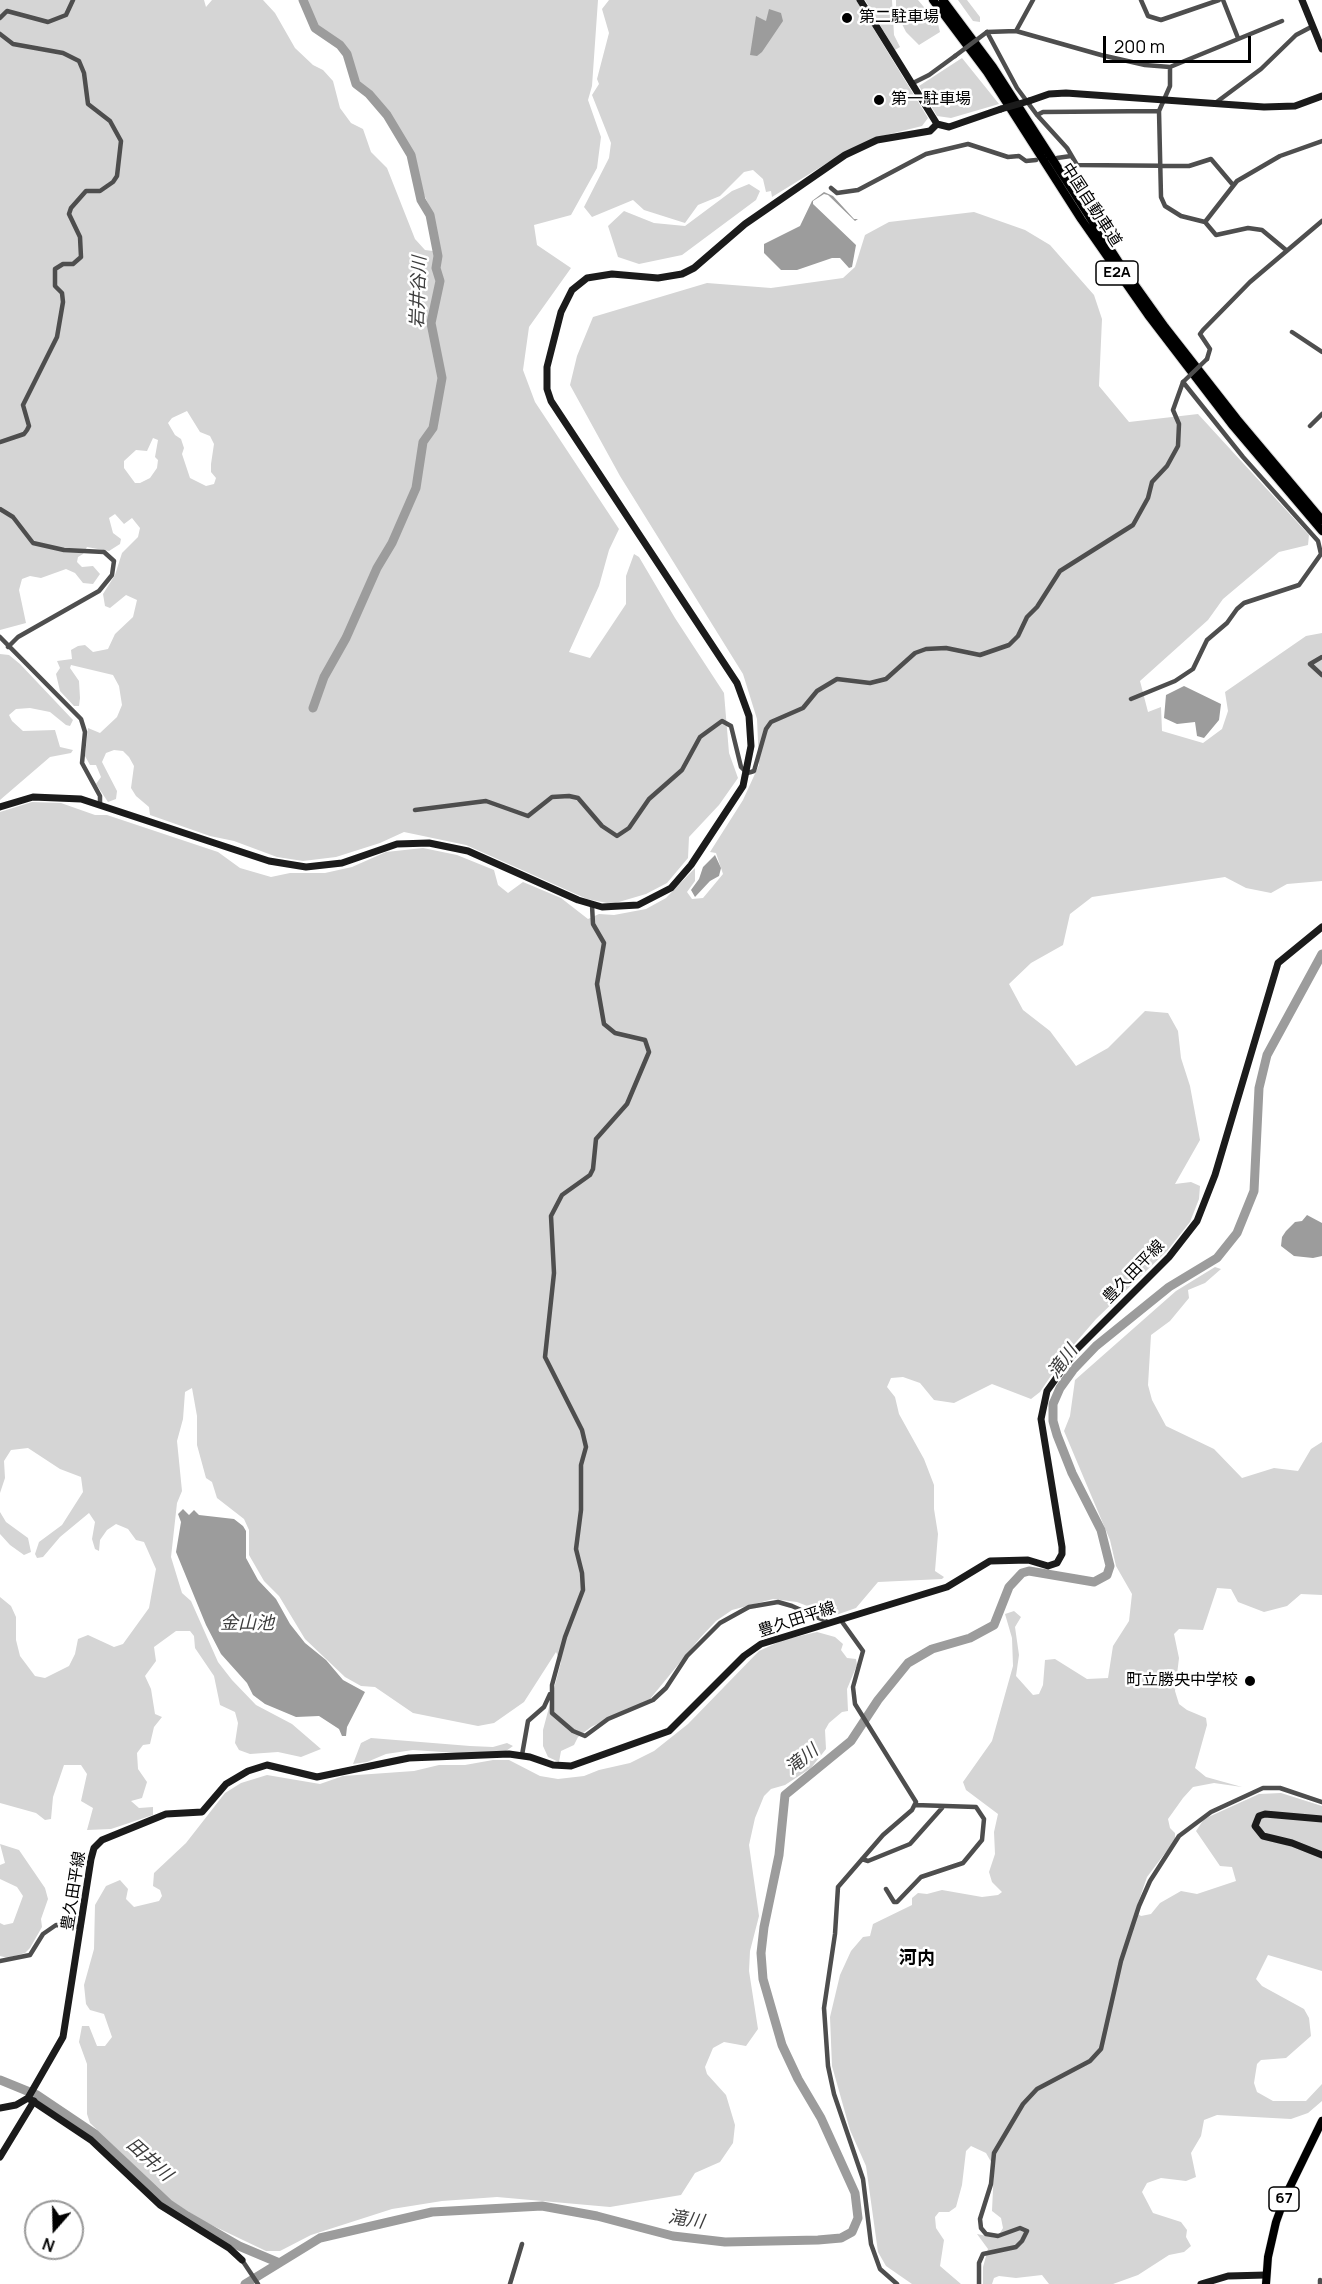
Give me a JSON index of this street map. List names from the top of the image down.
{
  "streets": {
    "highway": ["中国自動車道", "E2A"],
    "main road": ["67"],
    "street": ["豊久田平線"]
  },
  "districts": ["河内"],
  "water": [
    "岩井谷川",
    "滝川",
    "金山池",
    "田井川"
  ],
  "places": ["第二駐車場", "第一駐車場", "町立勝央中学校"],
  "scale_bar": "200 m",
  "north": "bottom"
}
